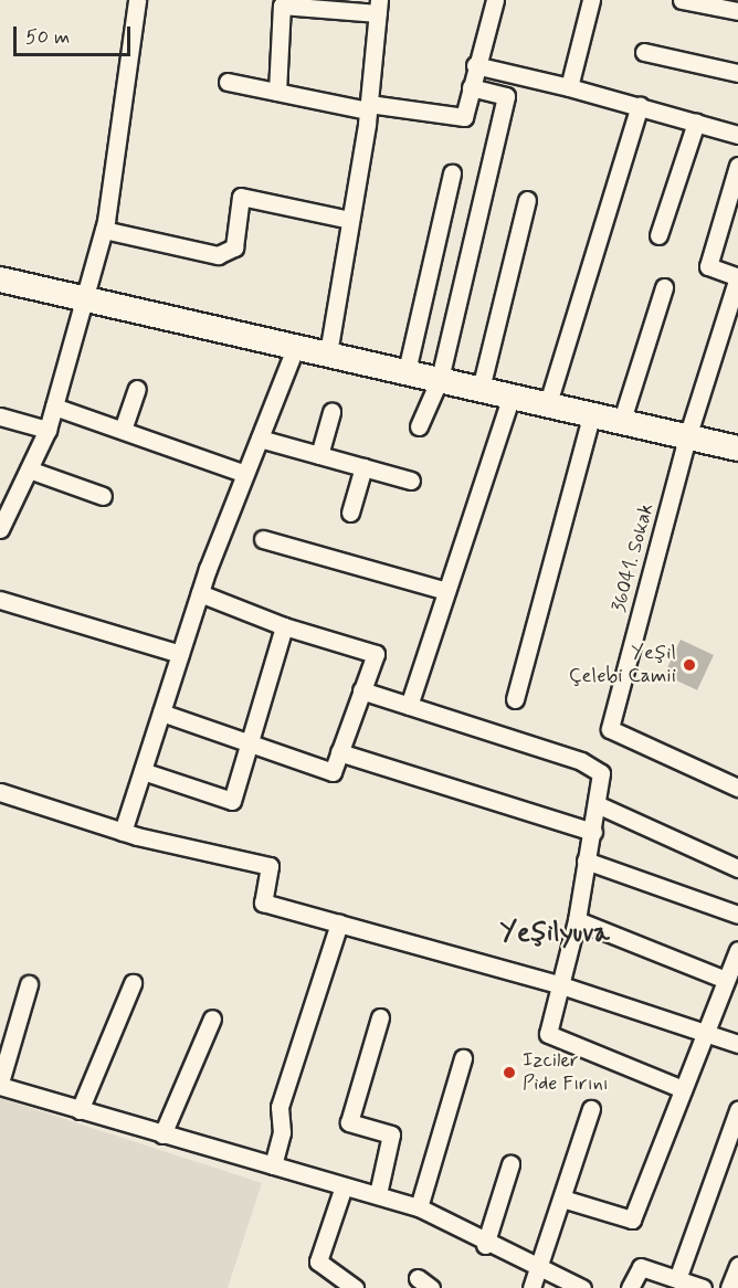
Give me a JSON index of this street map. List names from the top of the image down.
{
  "streets": {
    "street": ["36041. Sokak"]
  },
  "districts": ["Yeşilyuva"],
  "places": ["Yeşil Çelebi Camii", "Izciler Pide Fırını"],
  "scale_bar": "50 m"
}
